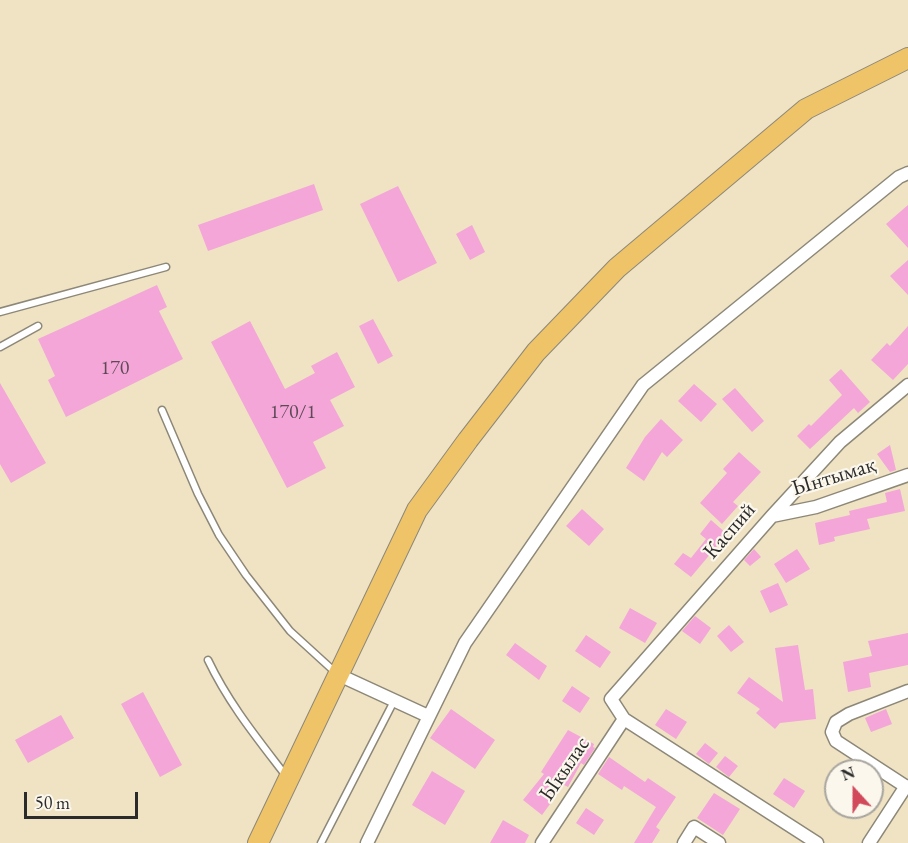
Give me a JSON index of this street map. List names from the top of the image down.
{
  "streets": {
    "street": ["Ынтымақ", "Каспий", "Ыкылас"]
  },
  "crossings": [
    ["Ынтымақ", "Каспий"],
    ["Каспий", "Ыкылас"]
  ],
  "house_numbers": ["170", "170/1"],
  "scale_bar": "50 m",
  "north": "top"
}
